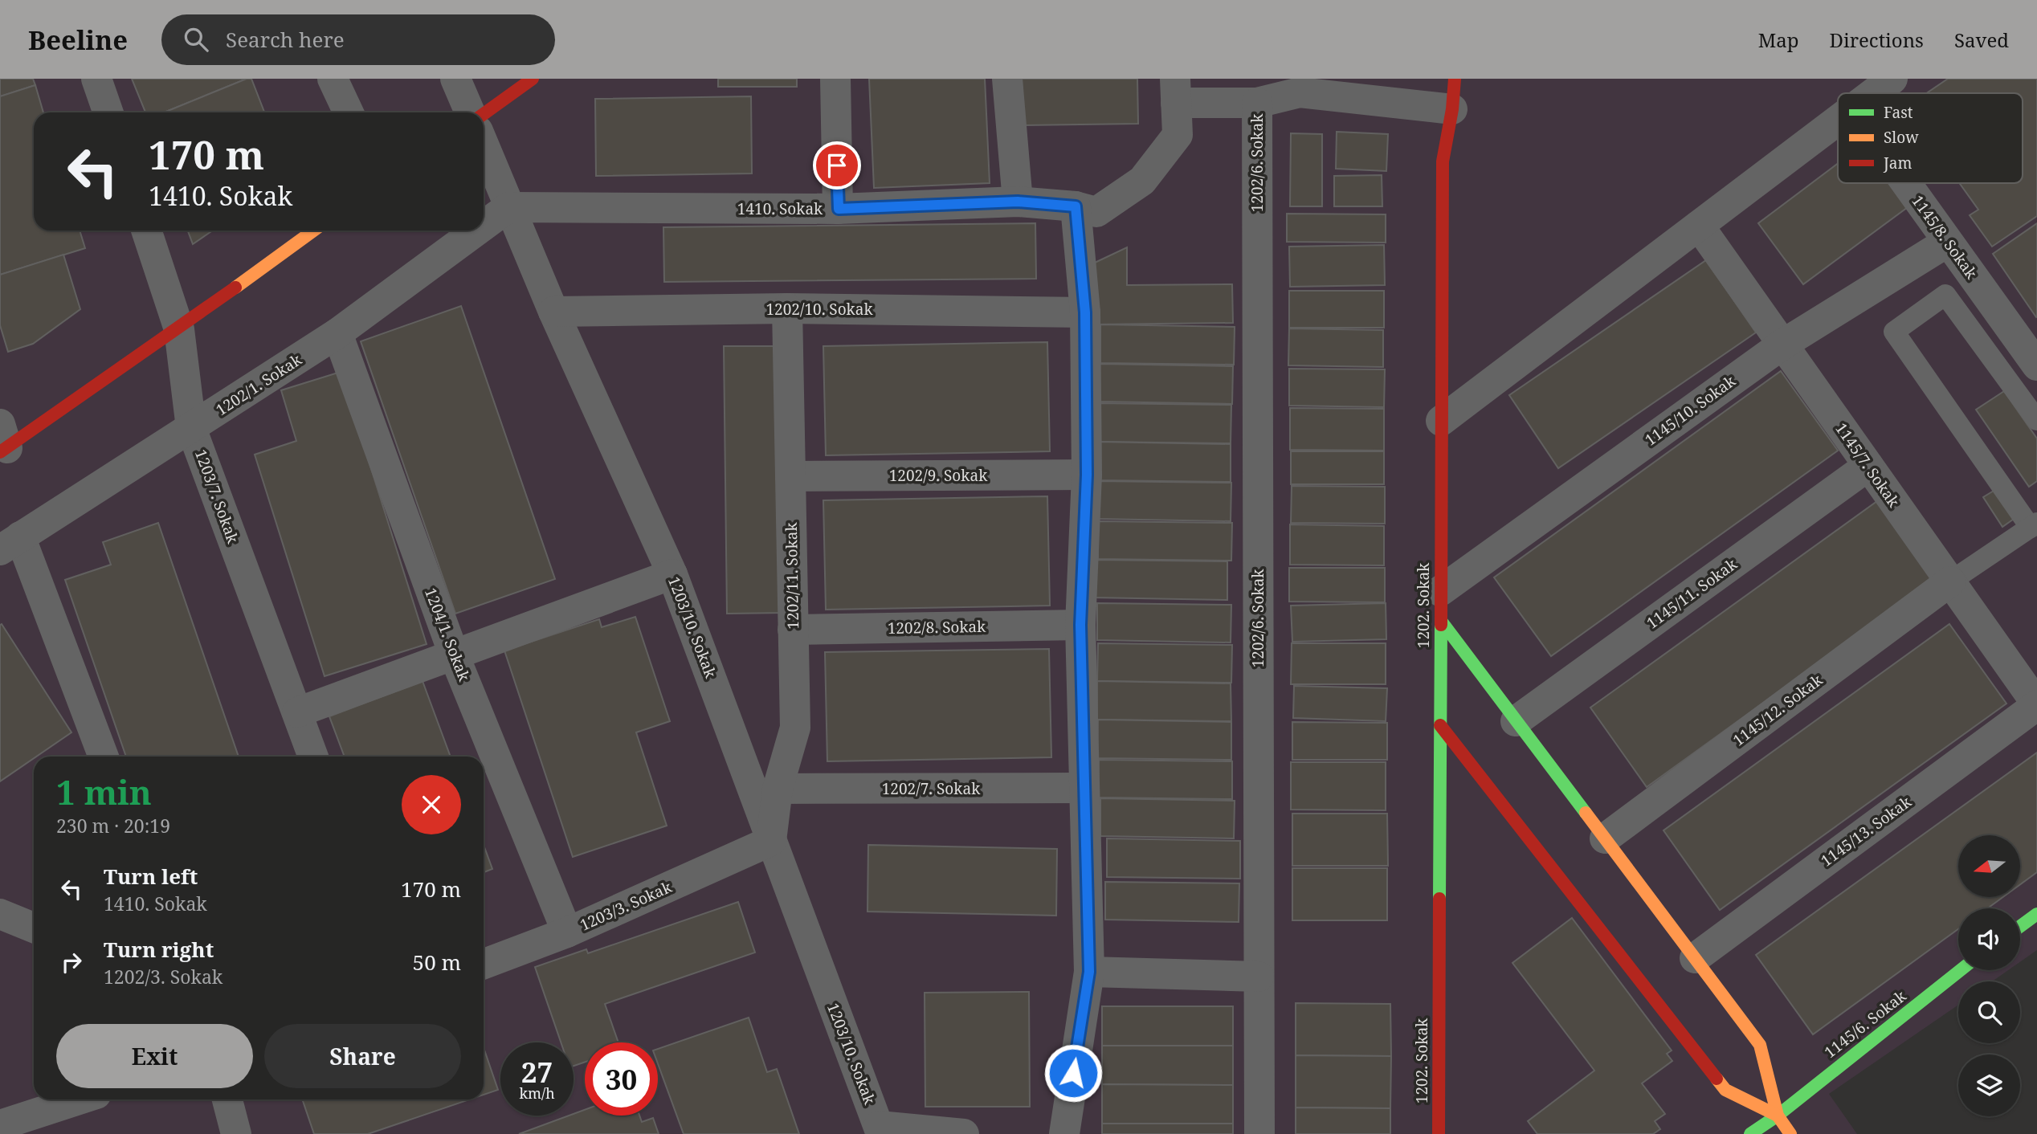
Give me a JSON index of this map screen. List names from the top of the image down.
{
  "streets": {
    "street": [
      "1202/6. Sokak",
      "1410. Sokak",
      "1145/8. Sokak",
      "1202/10. Sokak",
      "1202/1. Sokak",
      "1145/10. Sokak",
      "1145/7. Sokak",
      "1202/9. Sokak",
      "1203/7. Sokak",
      "1202/11. Sokak",
      "1145/11. Sokak",
      "1202. Sokak",
      "1203/10. Sokak",
      "1202/8. Sokak",
      "1204/1. Sokak",
      "1145/12. Sokak",
      "1202/7. Sokak",
      "1145/13. Sokak",
      "1203/3. Sokak",
      "1145/6. Sokak"
    ]
  },
  "crossings": [
    ["1410. Sokak", "1202/1. Sokak"],
    ["1410. Sokak", "1203/10. Sokak"],
    ["1145/8. Sokak", "1145/10. Sokak"],
    ["1202/10. Sokak", "1202/11. Sokak"],
    ["1202/10. Sokak", "1203/10. Sokak"],
    ["1202/1. Sokak", "1203/7. Sokak"],
    ["1202/1. Sokak", "1203/10. Sokak"],
    ["1202/1. Sokak", "1204/1. Sokak"],
    ["1145/10. Sokak", "1145/7. Sokak"],
    ["1145/10. Sokak", "1202. Sokak"],
    ["1145/7. Sokak", "1145/11. Sokak"],
    ["1145/7. Sokak", "1145/12. Sokak"],
    ["1145/7. Sokak", "1145/13. Sokak"],
    ["1202/9. Sokak", "1202/11. Sokak"],
    ["1202/11. Sokak", "1203/10. Sokak"],
    ["1202/11. Sokak", "1202/8. Sokak"],
    ["1202/11. Sokak", "1202/7. Sokak"],
    ["1202/11. Sokak", "1203/3. Sokak"],
    ["1203/10. Sokak", "1203/3. Sokak"],
    ["1204/1. Sokak", "1203/3. Sokak"]
  ],
  "legend": ["Fast", "Slow", "Jam"],
  "north": "left",
  "page": {
    "header": "Beeline",
    "search": "Search here",
    "nav": ["Map", "Directions", "Saved"],
    "turn": ["170 m", "1410. Sokak"],
    "heading": ["1 min", "230 m · 20:19"],
    "list": [
      {
        "name": "Turn left",
        "note": "1410. Sokak",
        "value": "170 m"
      },
      {
        "name": "Turn right",
        "note": "1202/3. Sokak",
        "value": "50 m"
      }
    ],
    "buttons": ["Exit", "Share"],
    "speed": "27 km/h",
    "limit": "30"
  }
}
